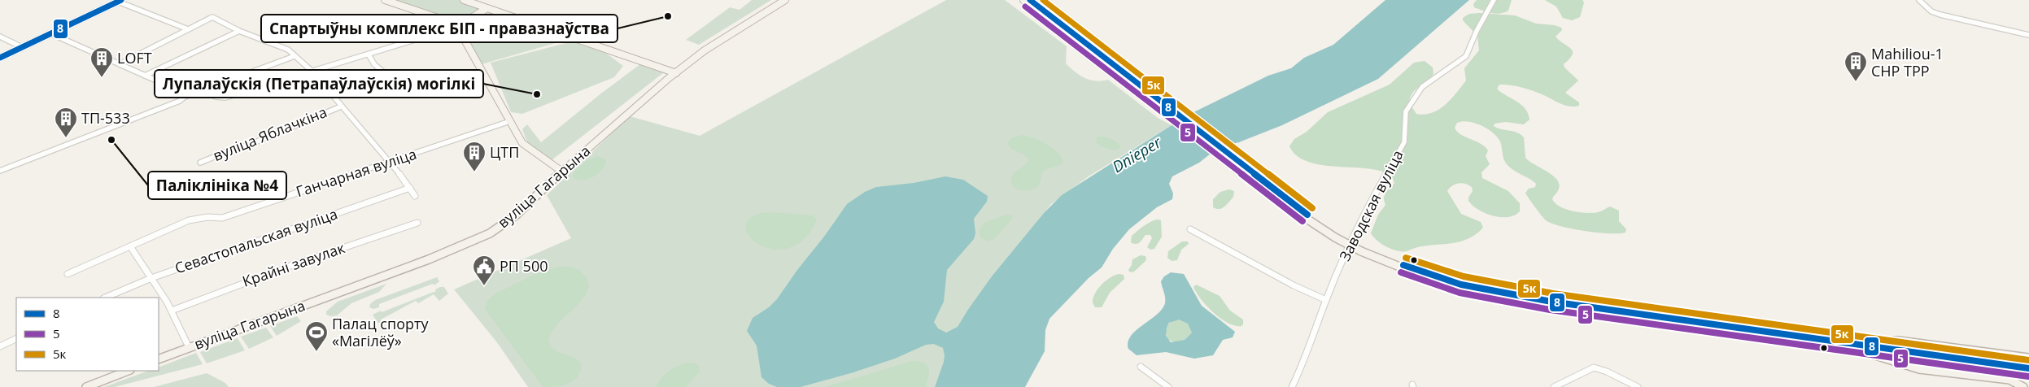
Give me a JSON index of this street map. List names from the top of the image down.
{
  "streets": {
    "main road": ["вуліца Гагарына"],
    "street": [
      "вуліца Яблачкіна",
      "Ганчарная вуліца",
      "Заводская вуліца",
      "Севастопальская вуліца",
      "Крайні завулак"
    ]
  },
  "water": ["Dnieper"],
  "places": {
    "other": ["Спартыўны комплекс БІП - правазнаўства", "Лупалаўскія (Петрапаўлаўскія) могілкі", "Паліклініка №4"],
    "building": [
      "LOFT",
      "Mahiliou-1 CHP TPP",
      "ТП-533",
      "ЦТП"
    ],
    "public building": ["РП 500"],
    "sports": ["Палац спорту «Магілёў»"]
  },
  "lines": ["transit line 8", "transit line 5к", "transit line 5"],
  "legend": ["8", "5", "5к"]
}
